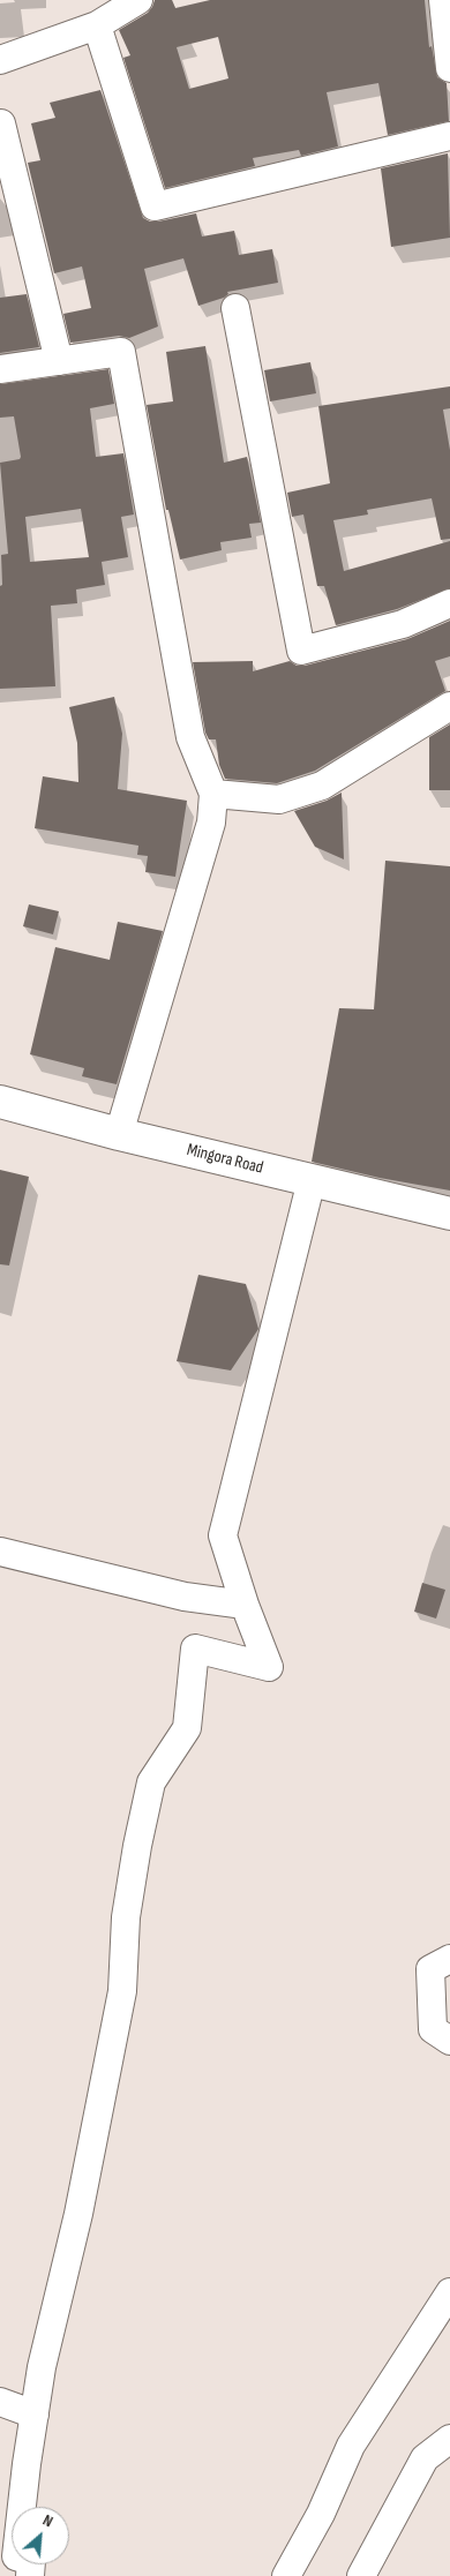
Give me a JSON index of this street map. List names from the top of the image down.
{
  "streets": {
    "main road": ["Mingora Road"]
  },
  "north": "top right"
}
